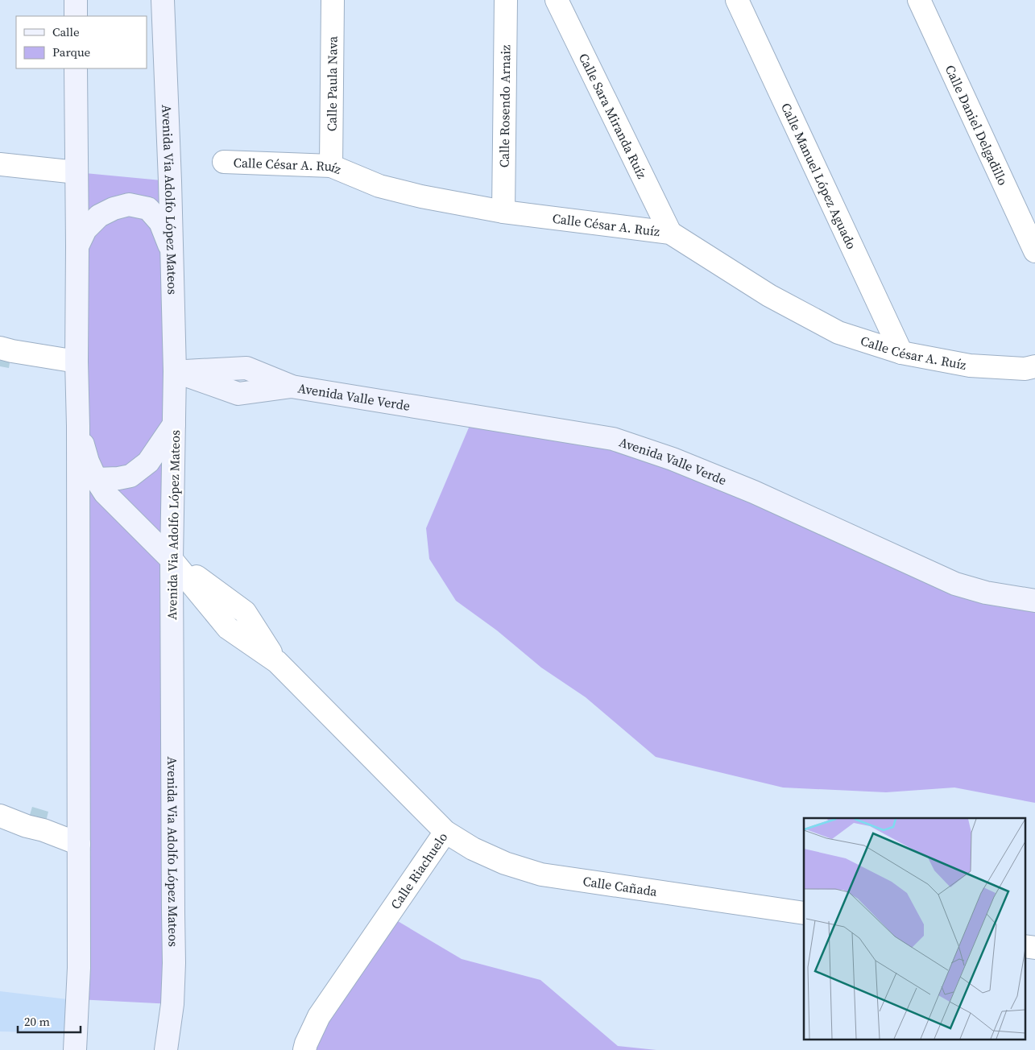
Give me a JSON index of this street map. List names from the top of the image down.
{
  "streets": {
    "main road": ["Avenida Via Adolfo López Mateos", "Avenida Valle Verde"],
    "street": [
      "Calle Paula Nava",
      "Calle Rosendo Arnaiz",
      "Calle Sara Miranda Ruíz",
      "Calle Daniel Delgadillo",
      "Calle César A. Ruíz",
      "Calle Manuel López Aguado",
      "Calle Riachuelo",
      "Calle Cañada"
    ]
  },
  "crossings": [
    ["Calle Paula Nava", "Calle César A. Ruíz"],
    ["Calle Rosendo Arnaiz", "Calle César A. Ruíz"],
    ["Calle Sara Miranda Ruíz", "Calle César A. Ruíz"],
    ["Calle César A. Ruíz", "Calle Manuel López Aguado"],
    ["Avenida Via Adolfo López Mateos", "Avenida Valle Verde"],
    ["Avenida Via Adolfo López Mateos", "Calle Riachuelo"],
    ["Calle Riachuelo", "Calle Cañada"]
  ],
  "legend": ["Calle", "Parque"],
  "scale_bar": "20 m"
}
